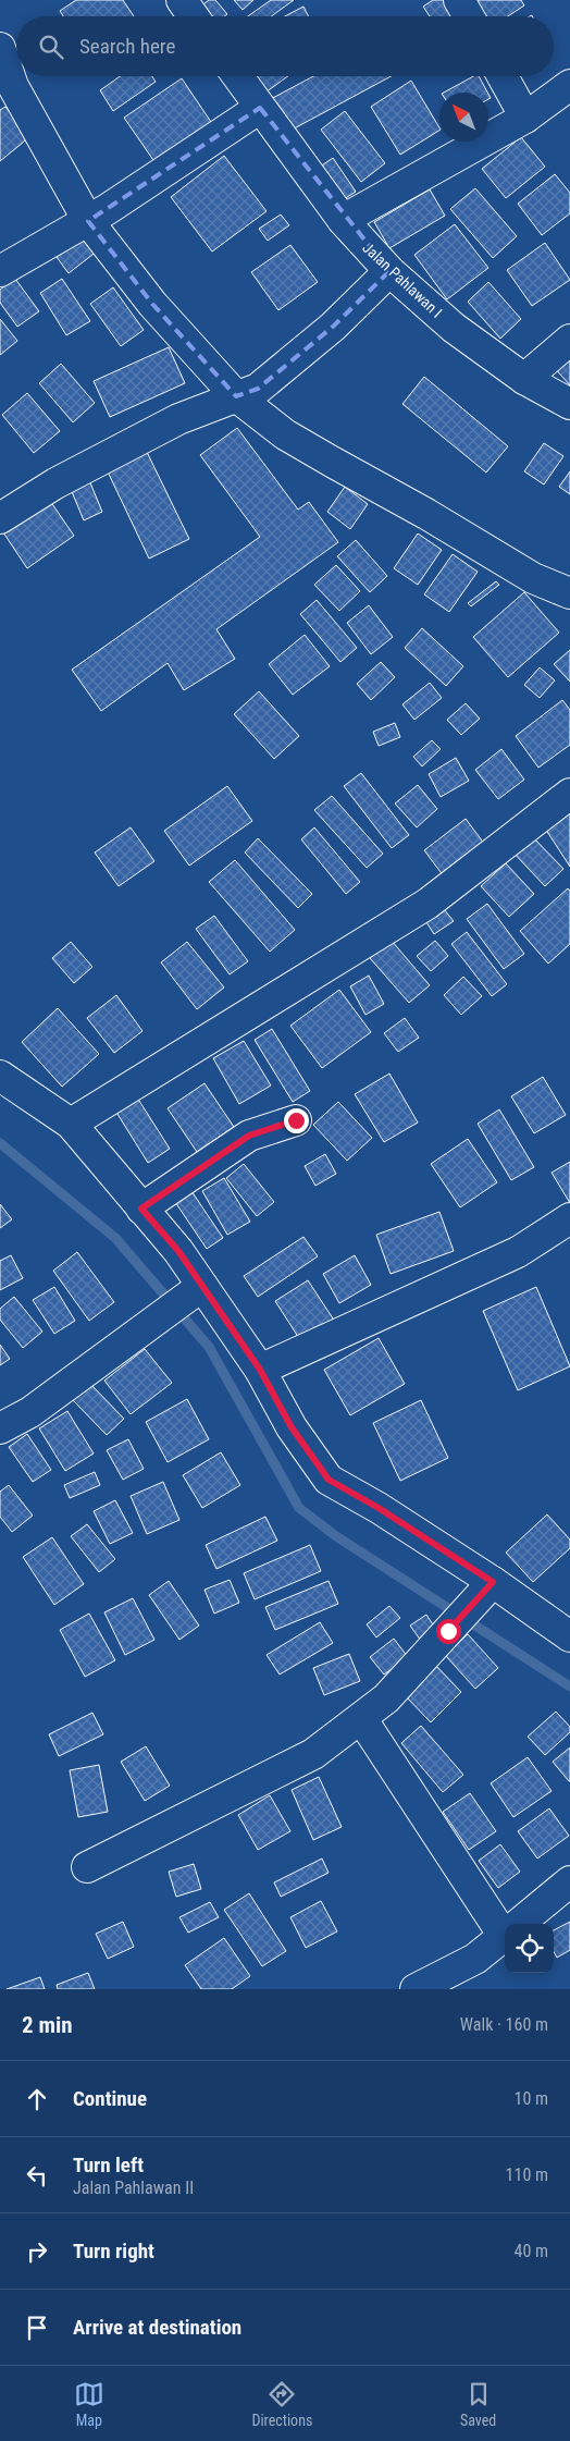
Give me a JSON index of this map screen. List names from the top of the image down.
{
  "streets": {
    "street": ["Jalan Pahlawan I"]
  },
  "north": "top left",
  "page": {
    "search": "Search here",
    "heading": ["2 min", "Walk · 160 m"],
    "list": [
      ["Continue", "10 m"],
      ["Turn left", "Jalan Pahlawan II", "110 m"],
      ["Turn right", "40 m"],
      "Arrive at destination"
    ],
    "nav": ["Map", "Directions", "Saved"]
  }
}
